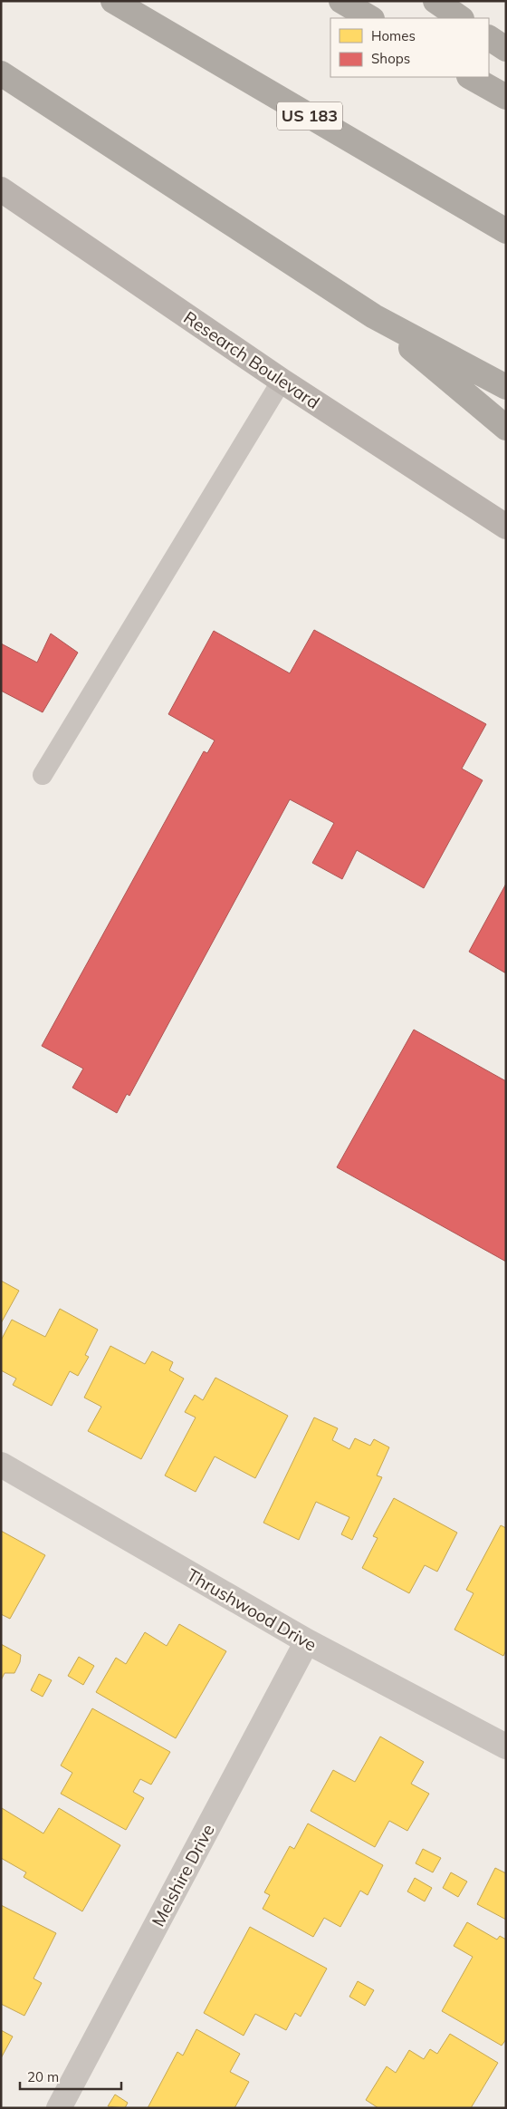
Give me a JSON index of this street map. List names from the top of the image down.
{
  "streets": {
    "highway": ["US 183"],
    "main road": ["Research Boulevard"],
    "street": ["Thrushwood Drive", "Melshire Drive"]
  },
  "crossings": [
    ["Thrushwood Drive", "Melshire Drive"]
  ],
  "legend": ["Homes", "Shops"],
  "scale_bar": "20 m"
}
